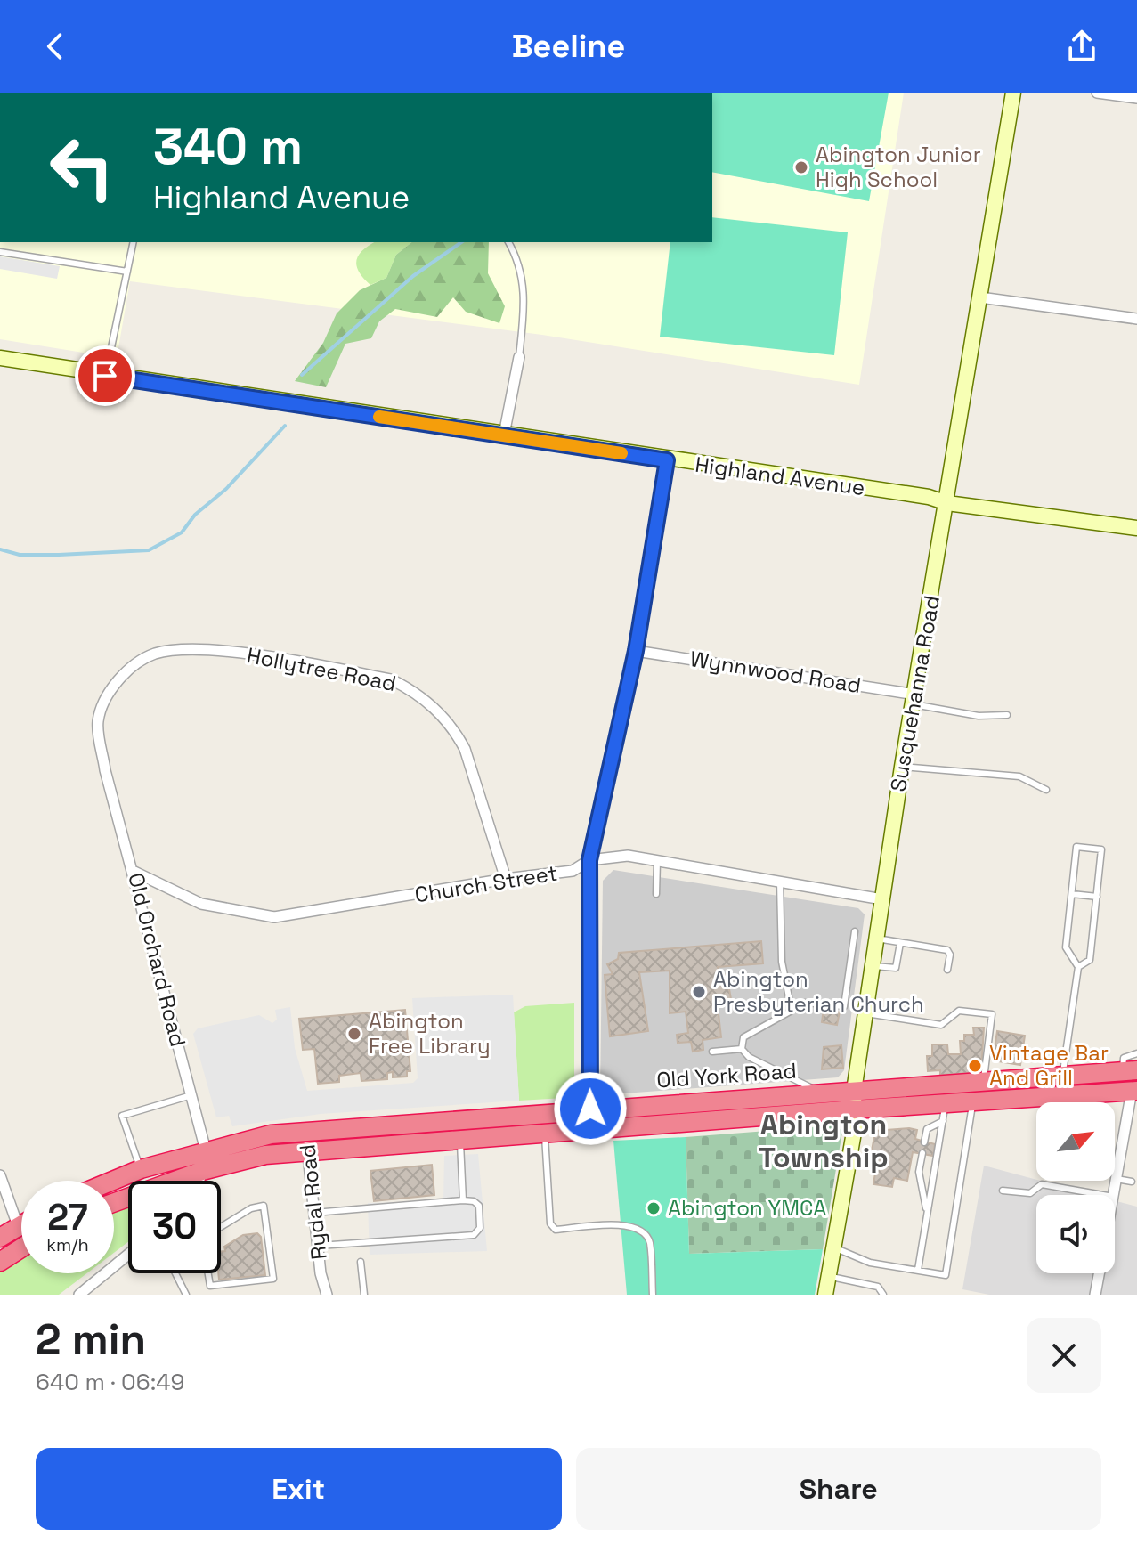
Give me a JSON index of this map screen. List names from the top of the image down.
{
  "streets": {
    "highway": ["Old York Road"],
    "main road": ["Highland Avenue", "Susquehanna Road"],
    "street": [
      "Hollytree Road",
      "Wynnwood Road",
      "Church Street",
      "Old Orchard Road",
      "Rydal Road"
    ]
  },
  "crossings": [
    ["Highland Avenue", "Susquehanna Road"],
    ["Hollytree Road", "Church Street"],
    ["Hollytree Road", "Old Orchard Road"],
    ["Wynnwood Road", "Susquehanna Road"],
    ["Susquehanna Road", "Church Street"],
    ["Susquehanna Road", "Old York Road"],
    ["Church Street", "Old Orchard Road"],
    ["Old Orchard Road", "Old York Road"],
    ["Old York Road", "Rydal Road"]
  ],
  "districts": ["Abington Township"],
  "places": [
    "Abington Junior High School",
    "Abington Presbyterian Church",
    "Abington Free Library",
    "Vintage Bar And Grill",
    "Abington YMCA"
  ],
  "north": "top right",
  "page": {
    "header": "Beeline",
    "turn": ["340 m", "Highland Avenue"],
    "speed": "27 km/h",
    "limit": "30",
    "heading": ["2 min", "640 m · 06:49"],
    "buttons": ["Exit", "Share"]
  }
}
